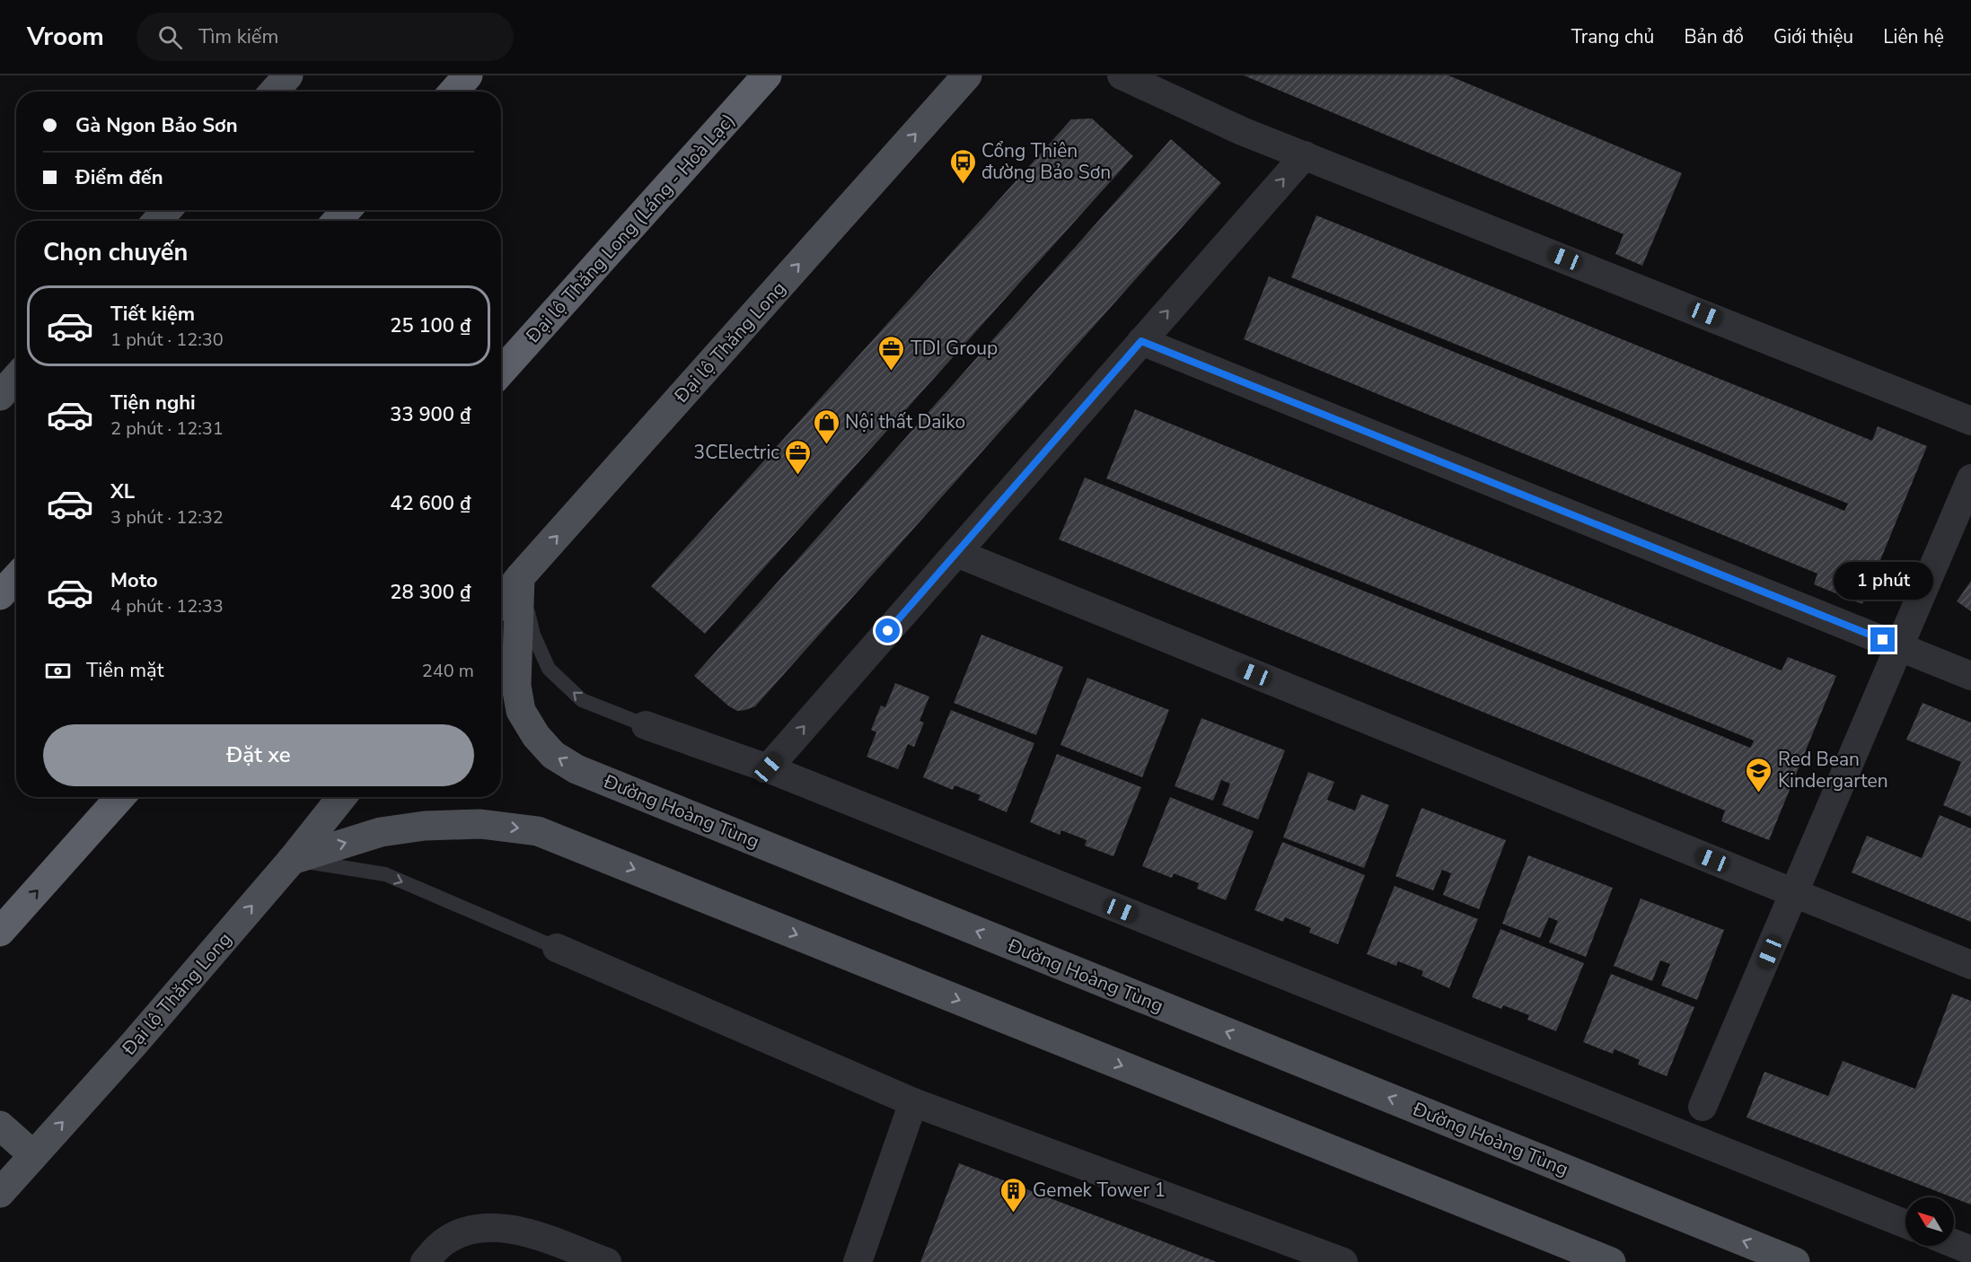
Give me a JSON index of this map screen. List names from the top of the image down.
{
  "streets": {
    "highway": ["Đại lộ Thăng Long (Láng - Hoà Lạc)"],
    "main road": ["Đại lộ Thăng Long", "Đường Hoàng Tùng"]
  },
  "crossings": [
    ["Đại lộ Thăng Long", "Đường Hoàng Tùng"]
  ],
  "one_way": ["Đại lộ Thăng Long"],
  "places": {
    "bus stop": ["Cổng Thiên đường Bảo Sơn"],
    "office": ["TDI Group", "3CElectric"],
    "shop": ["Nội thất Daiko"],
    "school or university": ["Red Bean Kindergarten"],
    "building": ["Gemek Tower 1"]
  },
  "north": "top left",
  "page": {
    "header": "Vroom",
    "search": "Tìm kiếm",
    "nav": [
      "Trang chủ",
      "Bản đồ",
      "Giới thiệu",
      "Liên hệ"
    ],
    "banner": ["Gà Ngon Bảo Sơn", "Điểm đến"],
    "heading": "Chọn chuyến",
    "list": [
      {
        "name": "Tiết kiệm",
        "note": "1 phút · 12:30",
        "value": "25 100 ₫"
      },
      {
        "name": "Tiện nghi",
        "note": "2 phút · 12:31",
        "value": "33 900 ₫"
      },
      {
        "name": "XL",
        "note": "3 phút · 12:32",
        "value": "42 600 ₫"
      },
      {
        "name": "Moto",
        "note": "4 phút · 12:33",
        "value": "28 300 ₫"
      }
    ],
    "bubble": "1 phút",
    "pay": ["Tiền mặt", "240 m"],
    "buttons": "Đặt xe"
  }
}
